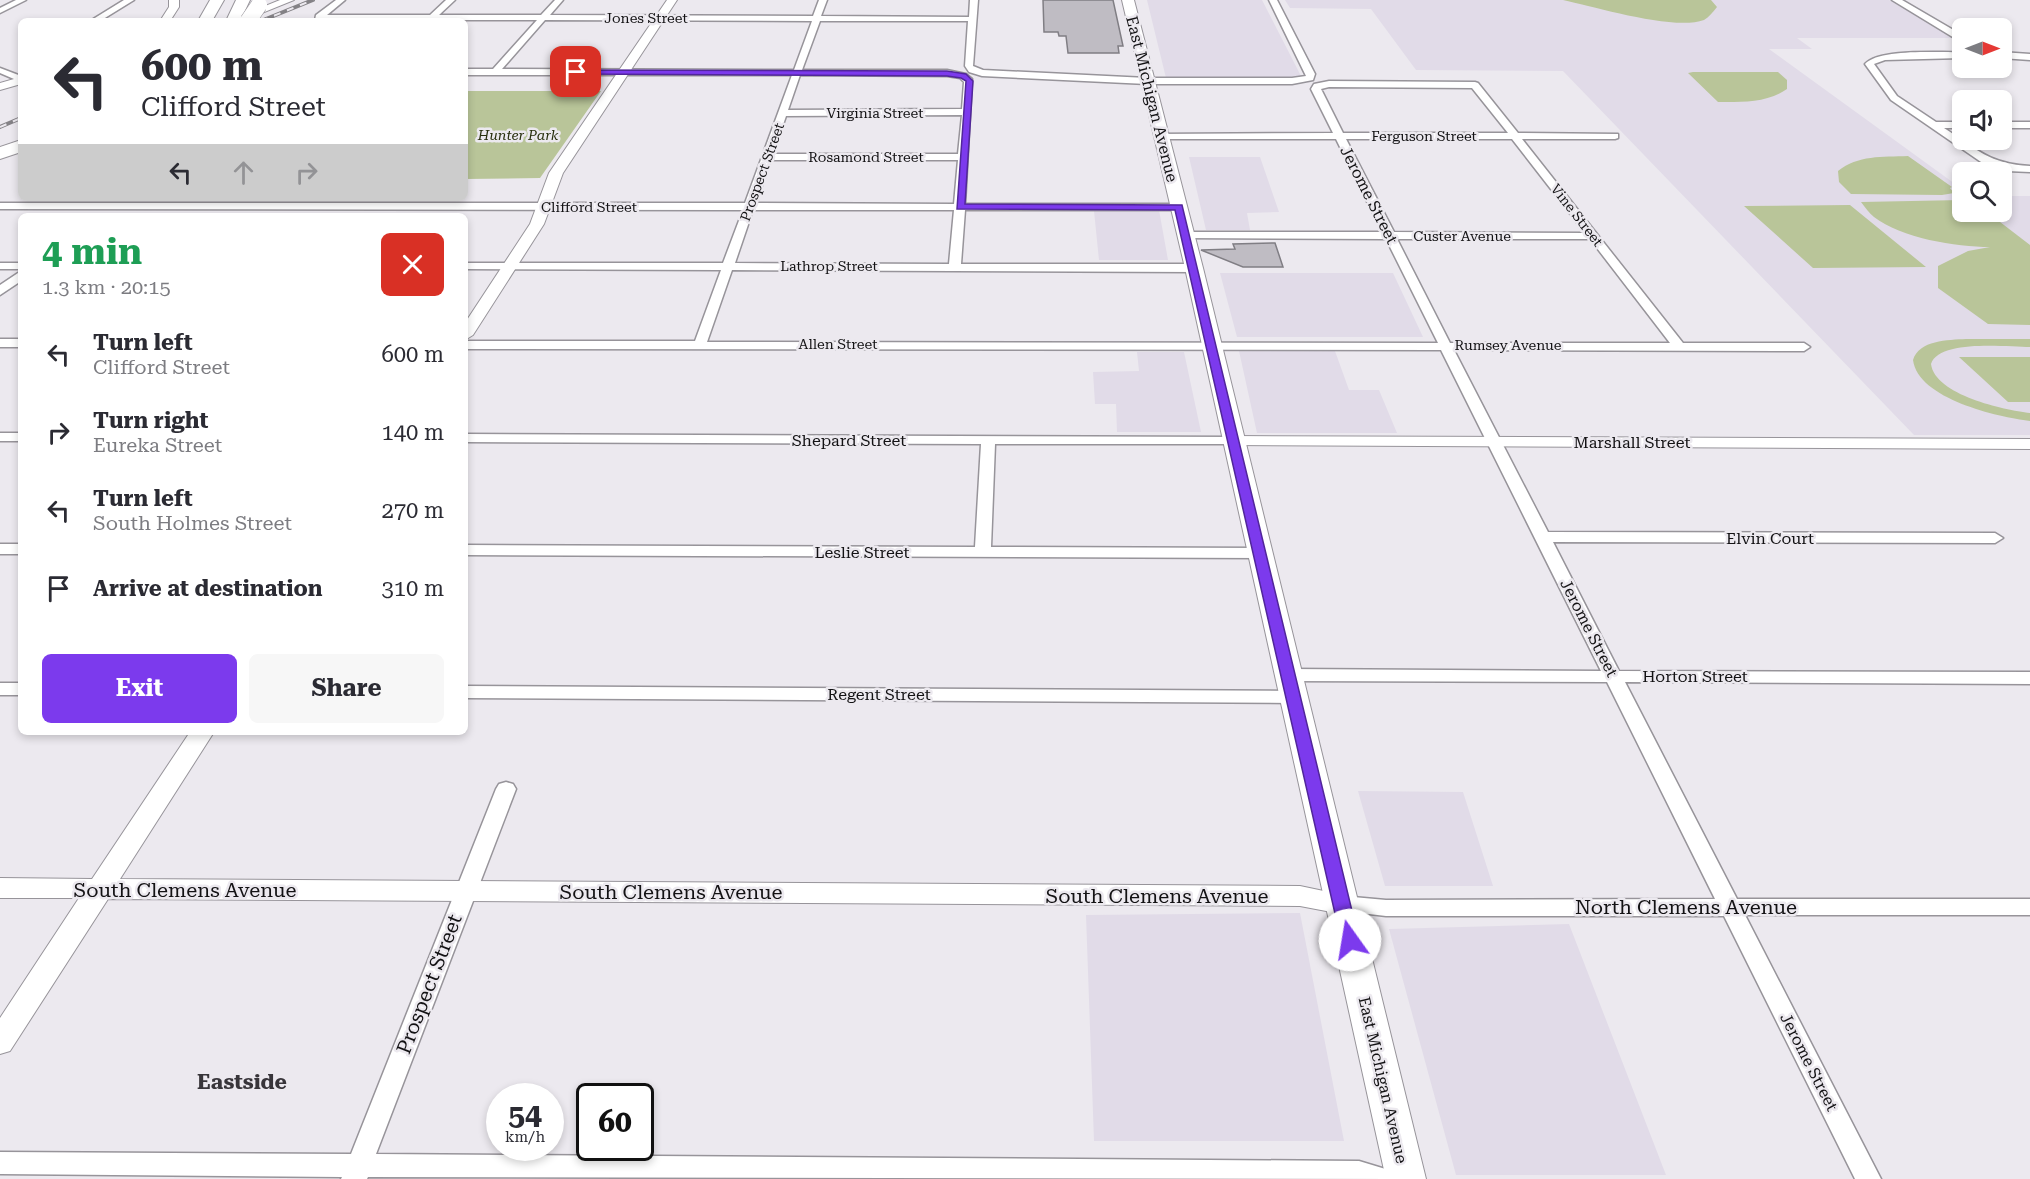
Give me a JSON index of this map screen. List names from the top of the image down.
{
  "streets": {
    "main road": ["East Michigan Avenue"],
    "street": [
      "Jones Street",
      "Virginia Street",
      "Ferguson Street",
      "Rosamond Street",
      "Prospect Street",
      "Jerome Street",
      "Clifford Street",
      "Vine Street",
      "Custer Avenue",
      "Lathrop Street",
      "Allen Street",
      "Rumsey Avenue",
      "Shepard Street",
      "Marshall Street",
      "Elvin Court",
      "Leslie Street",
      "Horton Street",
      "Regent Street",
      "South Clemens Avenue",
      "North Clemens Avenue"
    ]
  },
  "crossings": [
    ["Jones Street", "Prospect Street"],
    ["East Michigan Avenue", "Ferguson Street"],
    ["East Michigan Avenue", "Clifford Street"],
    ["East Michigan Avenue", "Custer Avenue"],
    ["East Michigan Avenue", "Lathrop Street"],
    ["East Michigan Avenue", "Allen Street"],
    ["East Michigan Avenue", "Rumsey Avenue"],
    ["East Michigan Avenue", "Shepard Street"],
    ["East Michigan Avenue", "Marshall Street"],
    ["East Michigan Avenue", "Leslie Street"],
    ["East Michigan Avenue", "Horton Street"],
    ["East Michigan Avenue", "Regent Street"],
    ["East Michigan Avenue", "South Clemens Avenue"],
    ["East Michigan Avenue", "North Clemens Avenue"],
    ["Virginia Street", "Prospect Street"],
    ["Ferguson Street", "Jerome Street"],
    ["Ferguson Street", "Vine Street"],
    ["Rosamond Street", "Prospect Street"],
    ["Prospect Street", "Clifford Street"],
    ["Prospect Street", "Lathrop Street"],
    ["Prospect Street", "Allen Street"],
    ["Prospect Street", "South Clemens Avenue"],
    ["Jerome Street", "Vine Street"],
    ["Jerome Street", "Custer Avenue"],
    ["Jerome Street", "Rumsey Avenue"],
    ["Jerome Street", "Marshall Street"],
    ["Jerome Street", "Elvin Court"],
    ["Jerome Street", "Horton Street"],
    ["Jerome Street", "North Clemens Avenue"],
    ["Vine Street", "Custer Avenue"],
    ["Vine Street", "Rumsey Avenue"],
    ["Allen Street", "Rumsey Avenue"],
    ["Shepard Street", "Marshall Street"],
    ["Horton Street", "Regent Street"],
    ["South Clemens Avenue", "North Clemens Avenue"]
  ],
  "districts": ["Eastside"],
  "parks": ["Hunter Park"],
  "north": "right",
  "page": {
    "turn": ["600 m", "Clifford Street"],
    "heading": ["4 min", "1.3 km · 20:15"],
    "list": [
      {
        "name": "Turn left",
        "note": "Clifford Street",
        "value": "600 m"
      },
      {
        "name": "Turn right",
        "note": "Eureka Street",
        "value": "140 m"
      },
      {
        "name": "Turn left",
        "note": "South Holmes Street",
        "value": "270 m"
      },
      {
        "name": "Arrive at destination",
        "value": "310 m"
      }
    ],
    "buttons": ["Exit", "Share"],
    "speed": "54 km/h",
    "limit": "60"
  }
}
